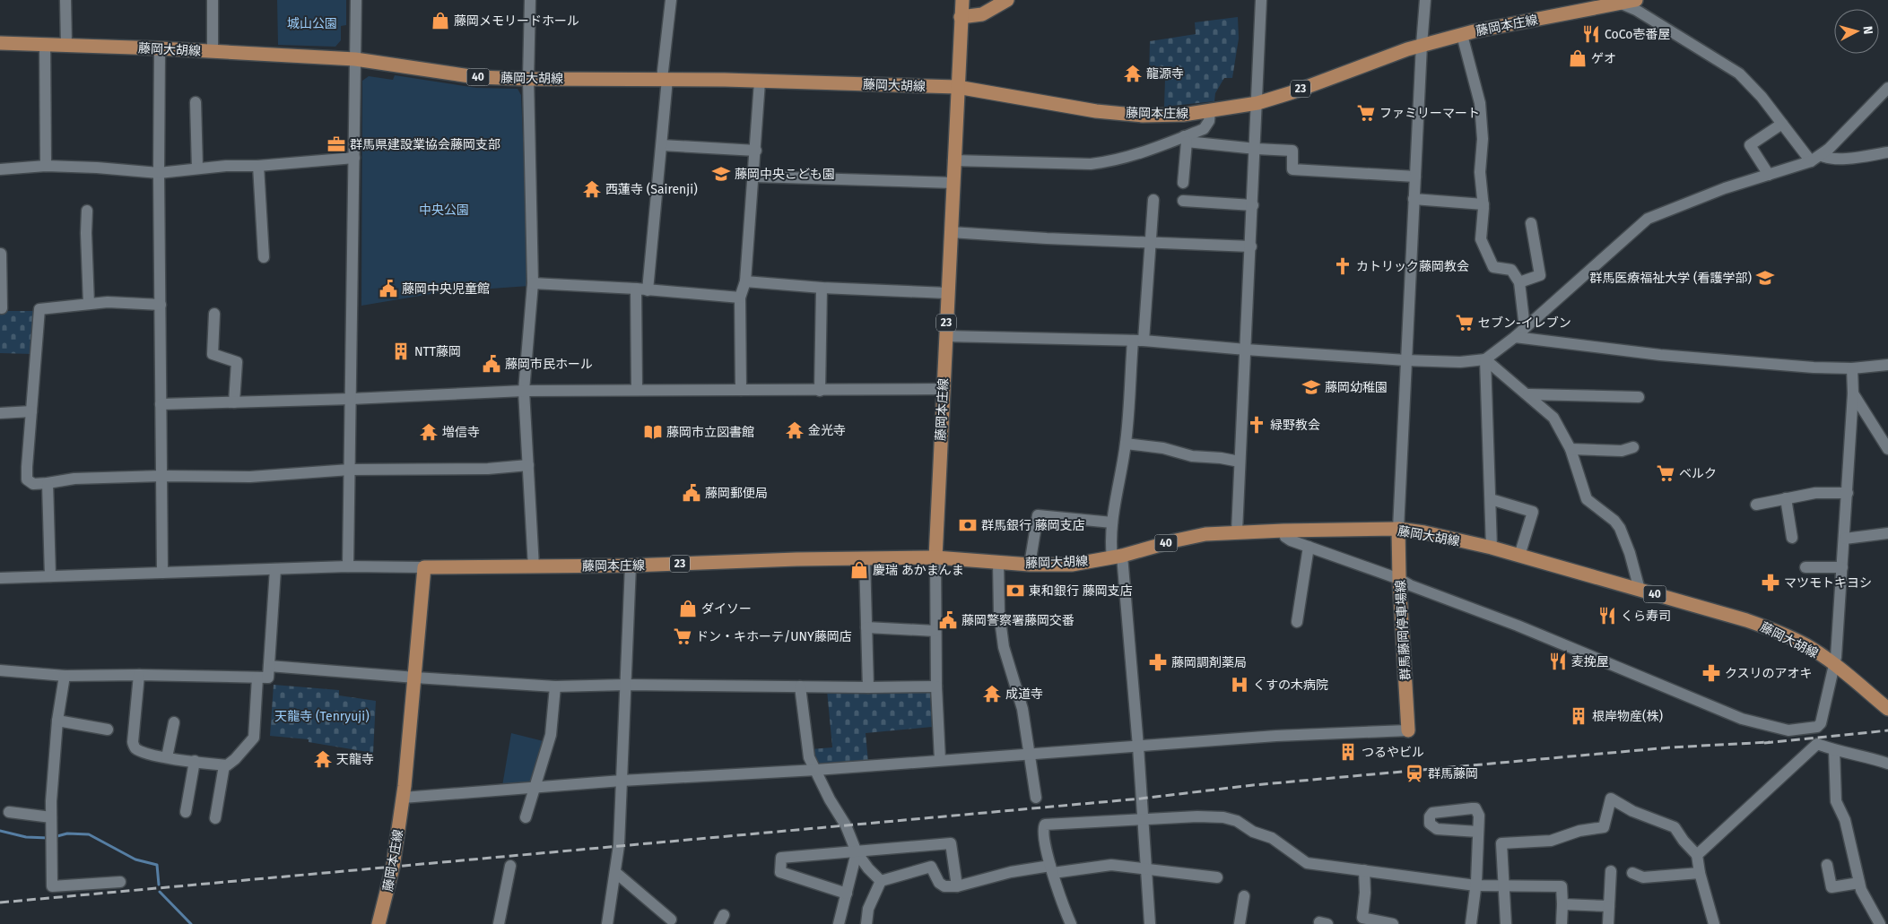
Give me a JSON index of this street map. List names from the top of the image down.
{
  "streets": {
    "main road": [
      "藤岡本庄線",
      "藤岡大胡線",
      "40",
      "23",
      "群馬藤岡停車場線"
    ]
  },
  "crossings": [
    ["藤岡本庄線", "藤岡大胡線"],
    ["藤岡大胡線", "群馬藤岡停車場線"]
  ],
  "parks": ["城山公園", "中央公園", "天龍寺 (Tenryuji)"],
  "places": {
    "shop": [
      "藤岡メモリードホール",
      "ゲオ",
      "慶瑞 あかまんま",
      "ダイソー"
    ],
    "restaurant": ["CoCo壱番屋", "くら寿司", "麦挽屋"],
    "temple": [
      "龍源寺",
      "西蓮寺 (Sairenji)",
      "金光寺",
      "増信寺",
      "成道寺",
      "天龍寺"
    ],
    "supermarket": [
      "ファミリーマート",
      "セブン-イレブン",
      "ベルク",
      "ドン・キホーテ/UNY藤岡店"
    ],
    "office": ["群馬県建設業協会藤岡支部"],
    "school or university": ["藤岡中央こども園", "群馬医療福祉大学 (看護学部)", "藤岡幼稚園"],
    "church": ["カトリック藤岡教会", "緑野教会"],
    "public building": [
      "藤岡中央児童館",
      "藤岡市民ホール",
      "藤岡郵便局",
      "藤岡警察署藤岡交番"
    ],
    "building": ["NTT藤岡", "根岸物産(株)", "つるやビル"],
    "library": ["藤岡市立図書館"],
    "bank": ["群馬銀行 藤岡支店", "東和銀行 藤岡支店"],
    "pharmacy": ["マツモトキヨシ", "藤岡調剤薬局", "クスリのアオキ"],
    "hospital": ["くすの木病院"],
    "station": ["群馬藤岡"]
  },
  "north": "right"
}
